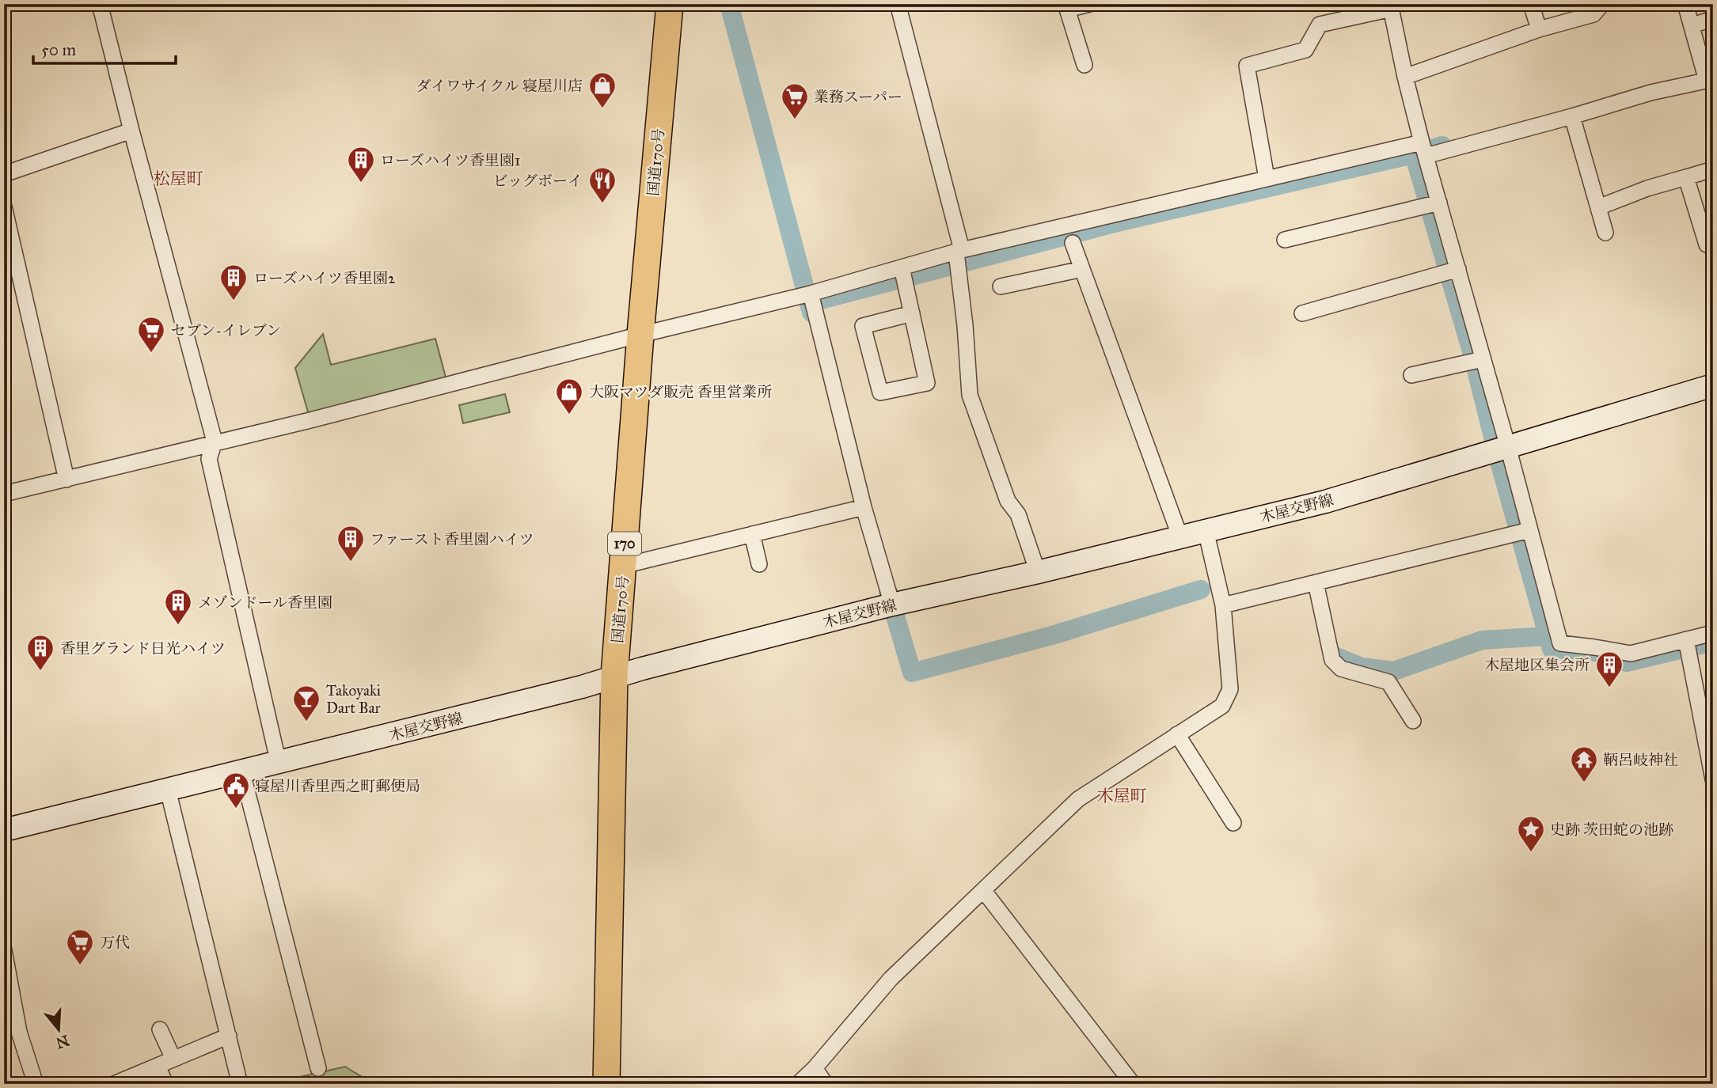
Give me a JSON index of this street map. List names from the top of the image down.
{
  "streets": {
    "highway": ["国道170号", "170"],
    "main road": ["木屋交野線"]
  },
  "crossings": [
    ["国道170号", "木屋交野線"]
  ],
  "districts": ["松屋町", "木屋町"],
  "places": {
    "shop": ["ダイワサイクル 寝屋川店", "大阪マツダ販売 香里営業所"],
    "supermarket": ["業務スーパー", "セブン-イレブン", "万代"],
    "building": [
      "ローズハイツ香里園1",
      "ローズハイツ香里園2",
      "ファースト香里園ハイツ",
      "メゾンドール香里園",
      "香里グランド日光ハイツ",
      "木屋地区集会所"
    ],
    "restaurant": ["ビッグボーイ"],
    "bar": ["Takoyaki Dart Bar"],
    "temple": ["鞆呂岐神社"],
    "public building": ["寝屋川香里西之町郵便局"],
    "place": ["史跡 茨田蛇の池跡"]
  },
  "scale_bar": "50 m",
  "north": "bottom"
}
